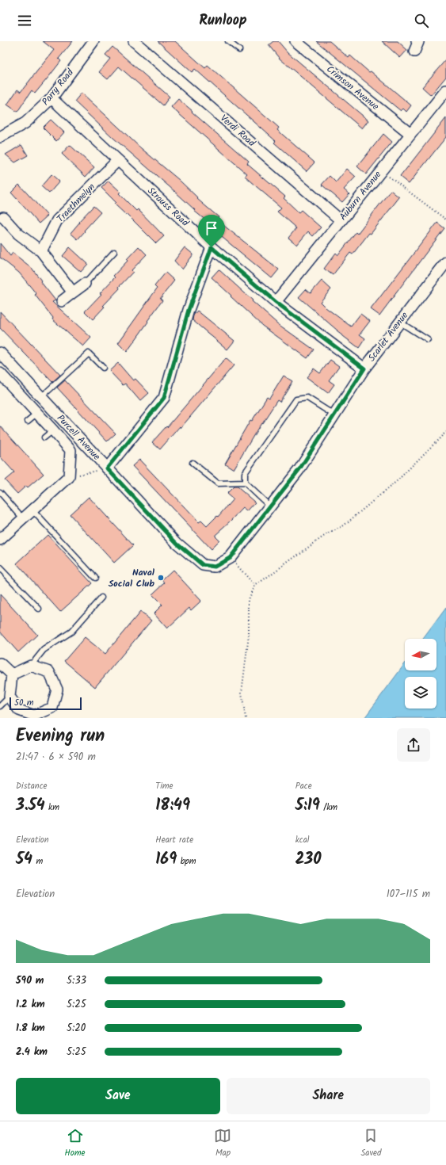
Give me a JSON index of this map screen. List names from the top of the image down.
{
  "streets": {
    "street": [
      "Parry Road",
      "Crimson Avenue",
      "Verdi Road",
      "Auburn Avenue",
      "Traethmelyn",
      "Strauss Road",
      "Scarlet Avenue",
      "Purcell Avenue"
    ]
  },
  "crossings": [
    ["Parry Road", "Strauss Road"],
    ["Crimson Avenue", "Auburn Avenue"],
    ["Verdi Road", "Auburn Avenue"],
    ["Auburn Avenue", "Strauss Road"],
    ["Traethmelyn", "Strauss Road"],
    ["Strauss Road", "Scarlet Avenue"],
    ["Scarlet Avenue", "Purcell Avenue"]
  ],
  "places": ["Naval Social Club"],
  "scale_bar": "50 m",
  "north": "left",
  "page": {
    "header": "Runloop",
    "scale": "50 m",
    "heading": ["Evening run", "21:47 · 6 × 590 m"],
    "stats": [
      ["Distance", "3.54 km"],
      ["Time", "18:49"],
      ["Pace", "5:19 /km"],
      ["Elevation", "54 m"],
      ["Heart rate", "169 bpm"],
      ["kcal", "230"]
    ],
    "chart": ["Elevation", "107–115 m"],
    "list": [
      {
        "name": "590 m",
        "note": "5:33"
      },
      {
        "name": "1.2 km",
        "note": "5:25"
      },
      {
        "name": "1.8 km",
        "note": "5:20"
      },
      {
        "name": "2.4 km",
        "note": "5:25"
      }
    ],
    "buttons": ["Save", "Share"],
    "tabs": ["Home", "Map", "Saved"]
  }
}
